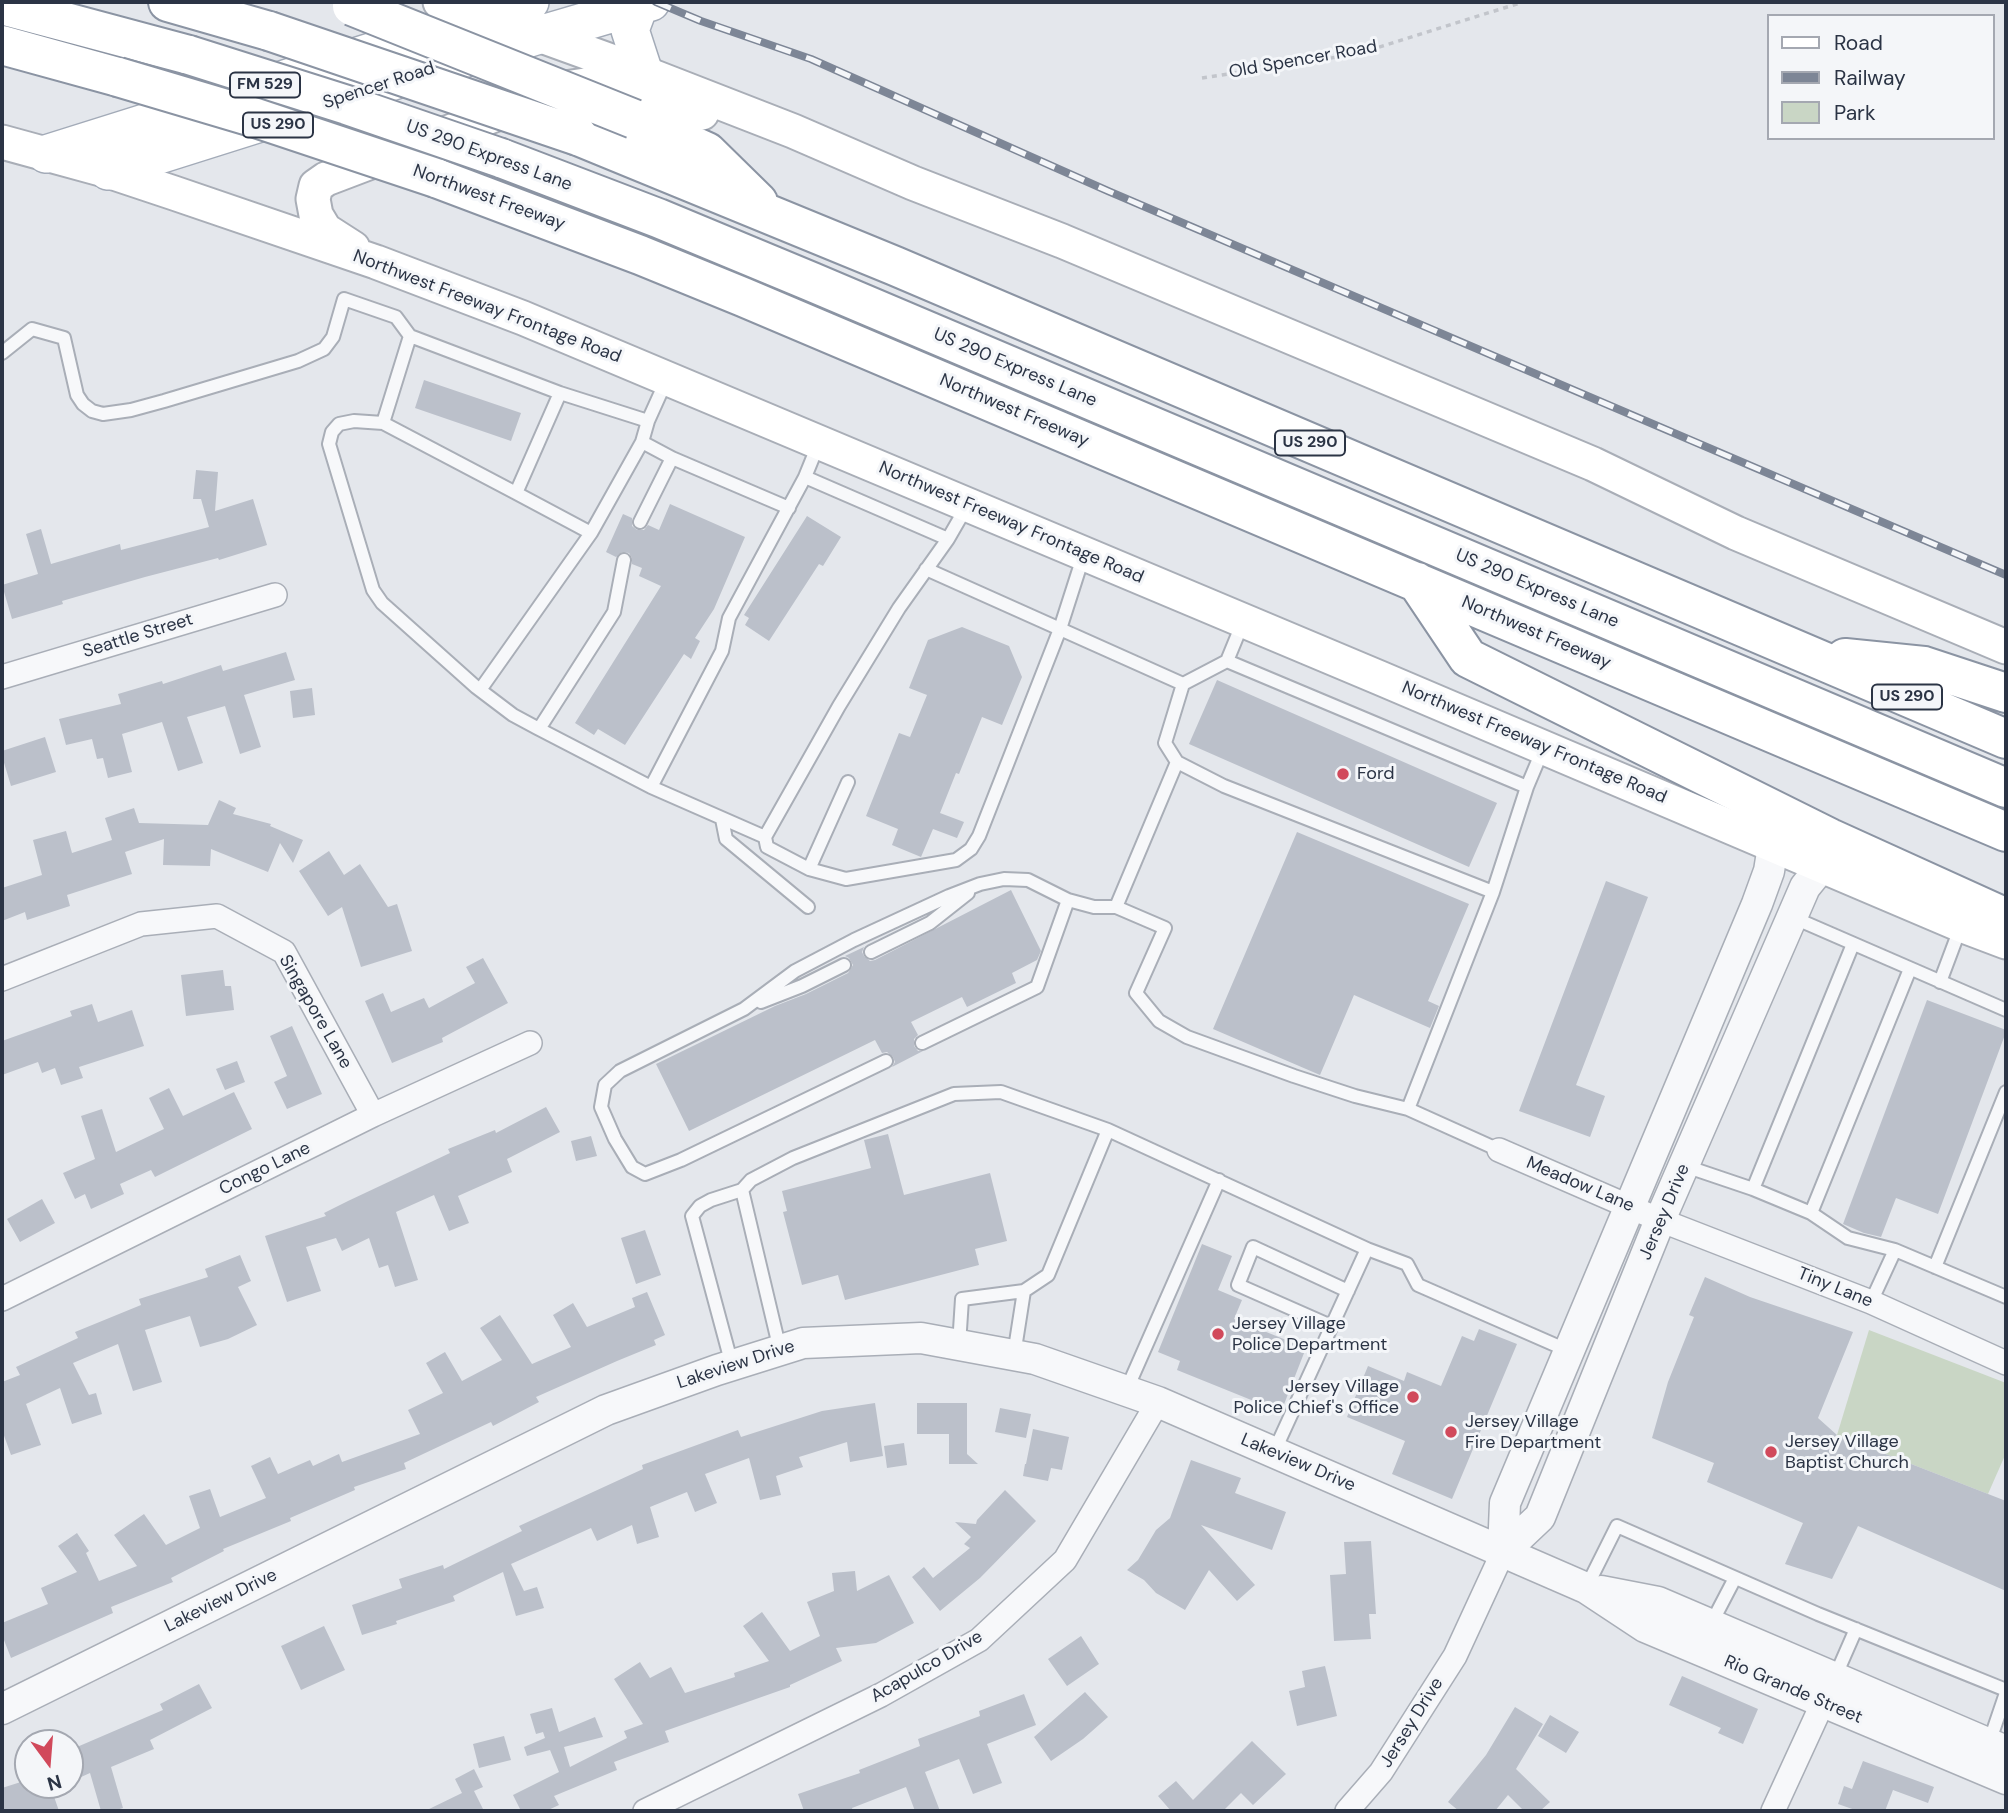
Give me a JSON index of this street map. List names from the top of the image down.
{
  "streets": {
    "highway": ["US 290", "US 290 Express Lane", "Northwest Freeway"],
    "main road": ["FM 529", "Spencer Road", "Northwest Freeway Frontage Road"],
    "street": [
      "Seattle Street",
      "Singapore Lane",
      "Congo Lane",
      "Meadow Lane",
      "Jersey Drive",
      "Tiny Lane",
      "Lakeview Drive",
      "Acapulco Drive",
      "Rio Grande Street"
    ],
    "path": ["Old Spencer Road"]
  },
  "crossings": [
    ["Spencer Road", "Northwest Freeway Frontage Road"],
    ["Northwest Freeway Frontage Road", "Jersey Drive"],
    ["Singapore Lane", "Congo Lane"],
    ["Meadow Lane", "Jersey Drive"],
    ["Meadow Lane", "Tiny Lane"],
    ["Jersey Drive", "Tiny Lane"],
    ["Jersey Drive", "Lakeview Drive"],
    ["Jersey Drive", "Rio Grande Street"],
    ["Lakeview Drive", "Acapulco Drive"],
    ["Lakeview Drive", "Rio Grande Street"]
  ],
  "places": [
    "Ford",
    "Jersey Village Police Department",
    "Jersey Village Police Chief's Office",
    "Jersey Village Fire Department",
    "Jersey Village Baptist Church"
  ],
  "legend": ["Road", "Railway", "Park"],
  "north": "bottom"
}
